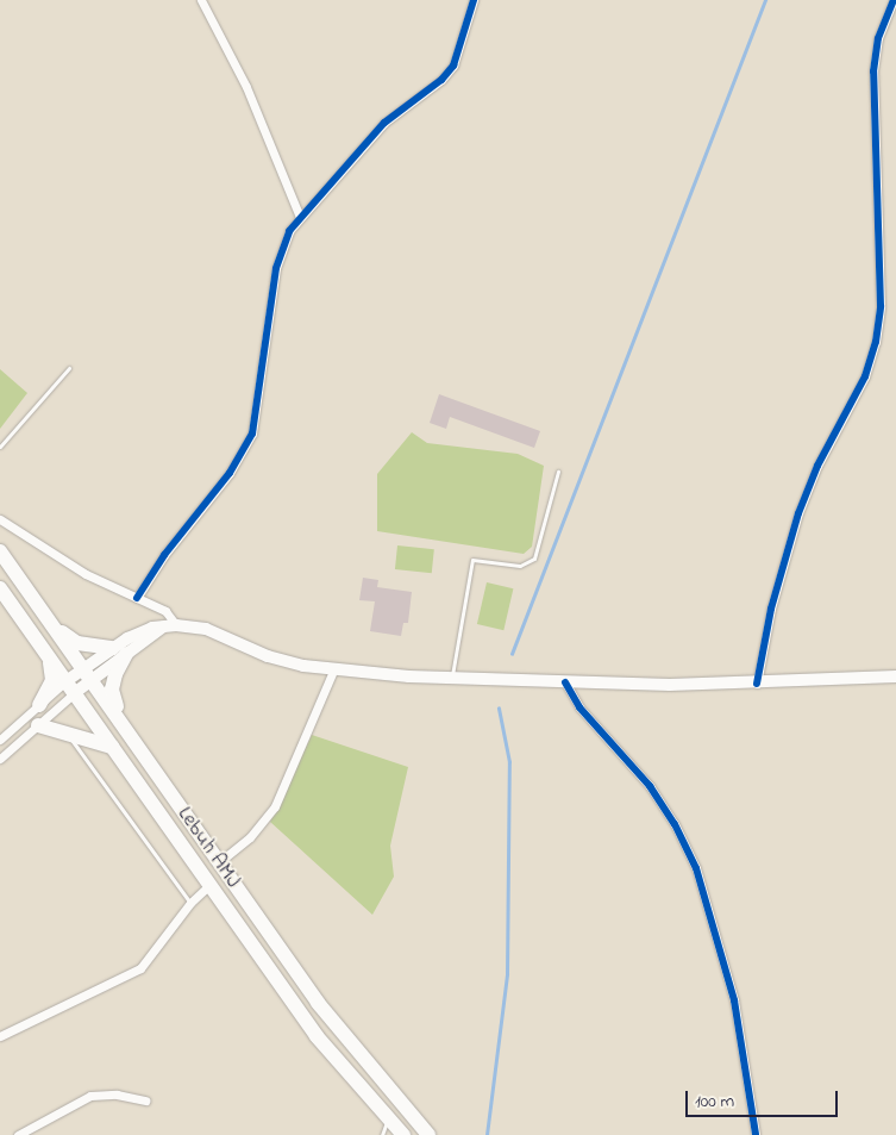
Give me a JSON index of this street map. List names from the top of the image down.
{
  "streets": {
    "highway": ["Lebuh AMJ"]
  },
  "scale_bar": "100 m"
}
